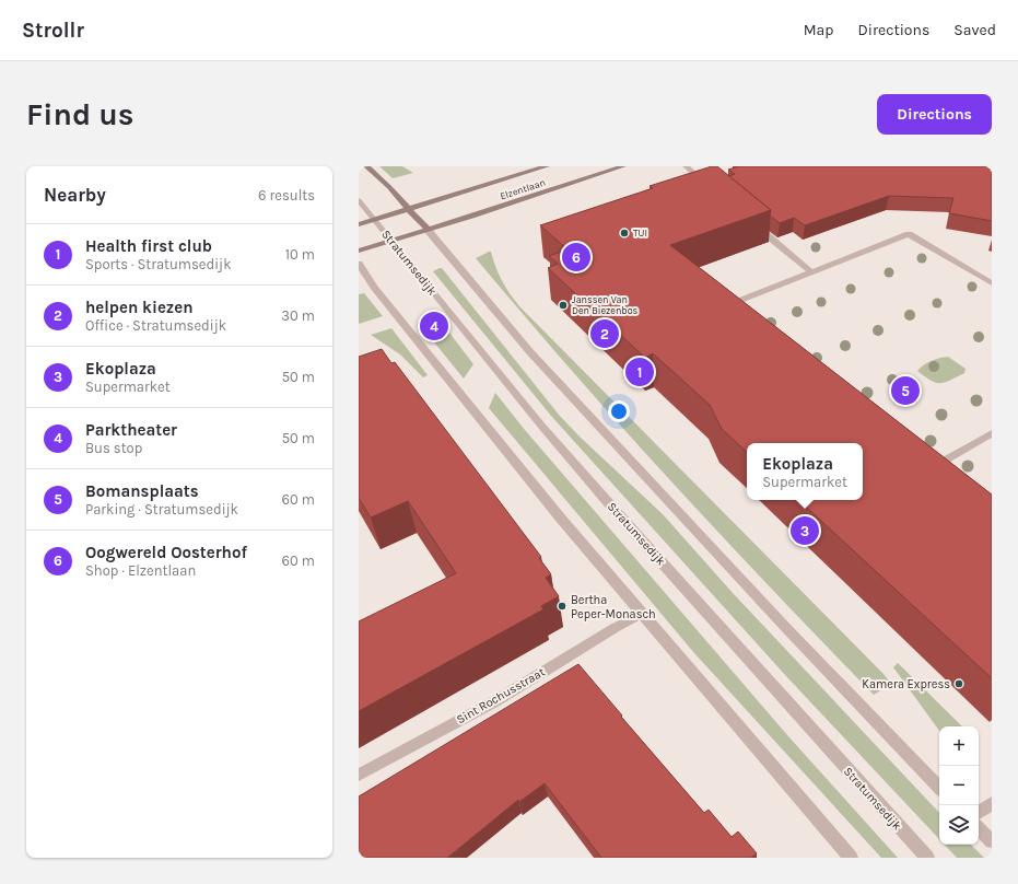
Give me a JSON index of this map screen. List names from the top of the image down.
{
  "streets": {
    "main road": ["Elzentlaan"],
    "street": ["Stratumsedijk", "Sint Rochusstraat"]
  },
  "crossings": [
    ["Elzentlaan", "Stratumsedijk"]
  ],
  "places": [
    "TUI",
    "Janssen Van Den Biezenbos",
    "Bertha Peper-Monasch",
    "Kamera Express"
  ],
  "page": {
    "header": "Strollr",
    "nav": ["Map", "Directions", "Saved"],
    "buttons": "Directions",
    "title": "Find us",
    "heading": ["Nearby", "6 results"],
    "list": [
      {
        "mark": "1",
        "name": "Health first club",
        "note": "Sports · Stratumsedijk",
        "value": "10 m"
      },
      {
        "mark": "2",
        "name": "helpen kiezen",
        "note": "Office · Stratumsedijk",
        "value": "30 m"
      },
      {
        "mark": "3",
        "name": "Ekoplaza",
        "note": "Supermarket",
        "value": "50 m"
      },
      {
        "mark": "4",
        "name": "Parktheater",
        "note": "Bus stop",
        "value": "50 m"
      },
      {
        "mark": "5",
        "name": "Bomansplaats",
        "note": "Parking · Stratumsedijk",
        "value": "60 m"
      },
      {
        "mark": "6",
        "name": "Oogwereld Oosterhof",
        "note": "Shop · Elzentlaan",
        "value": "60 m"
      }
    ],
    "pins": [
      "6",
      "4",
      "2",
      "1",
      "5",
      "3"
    ],
    "popup": ["Ekoplaza", "Supermarket"],
    "map_buttons": ["+", "−"]
  }
}
